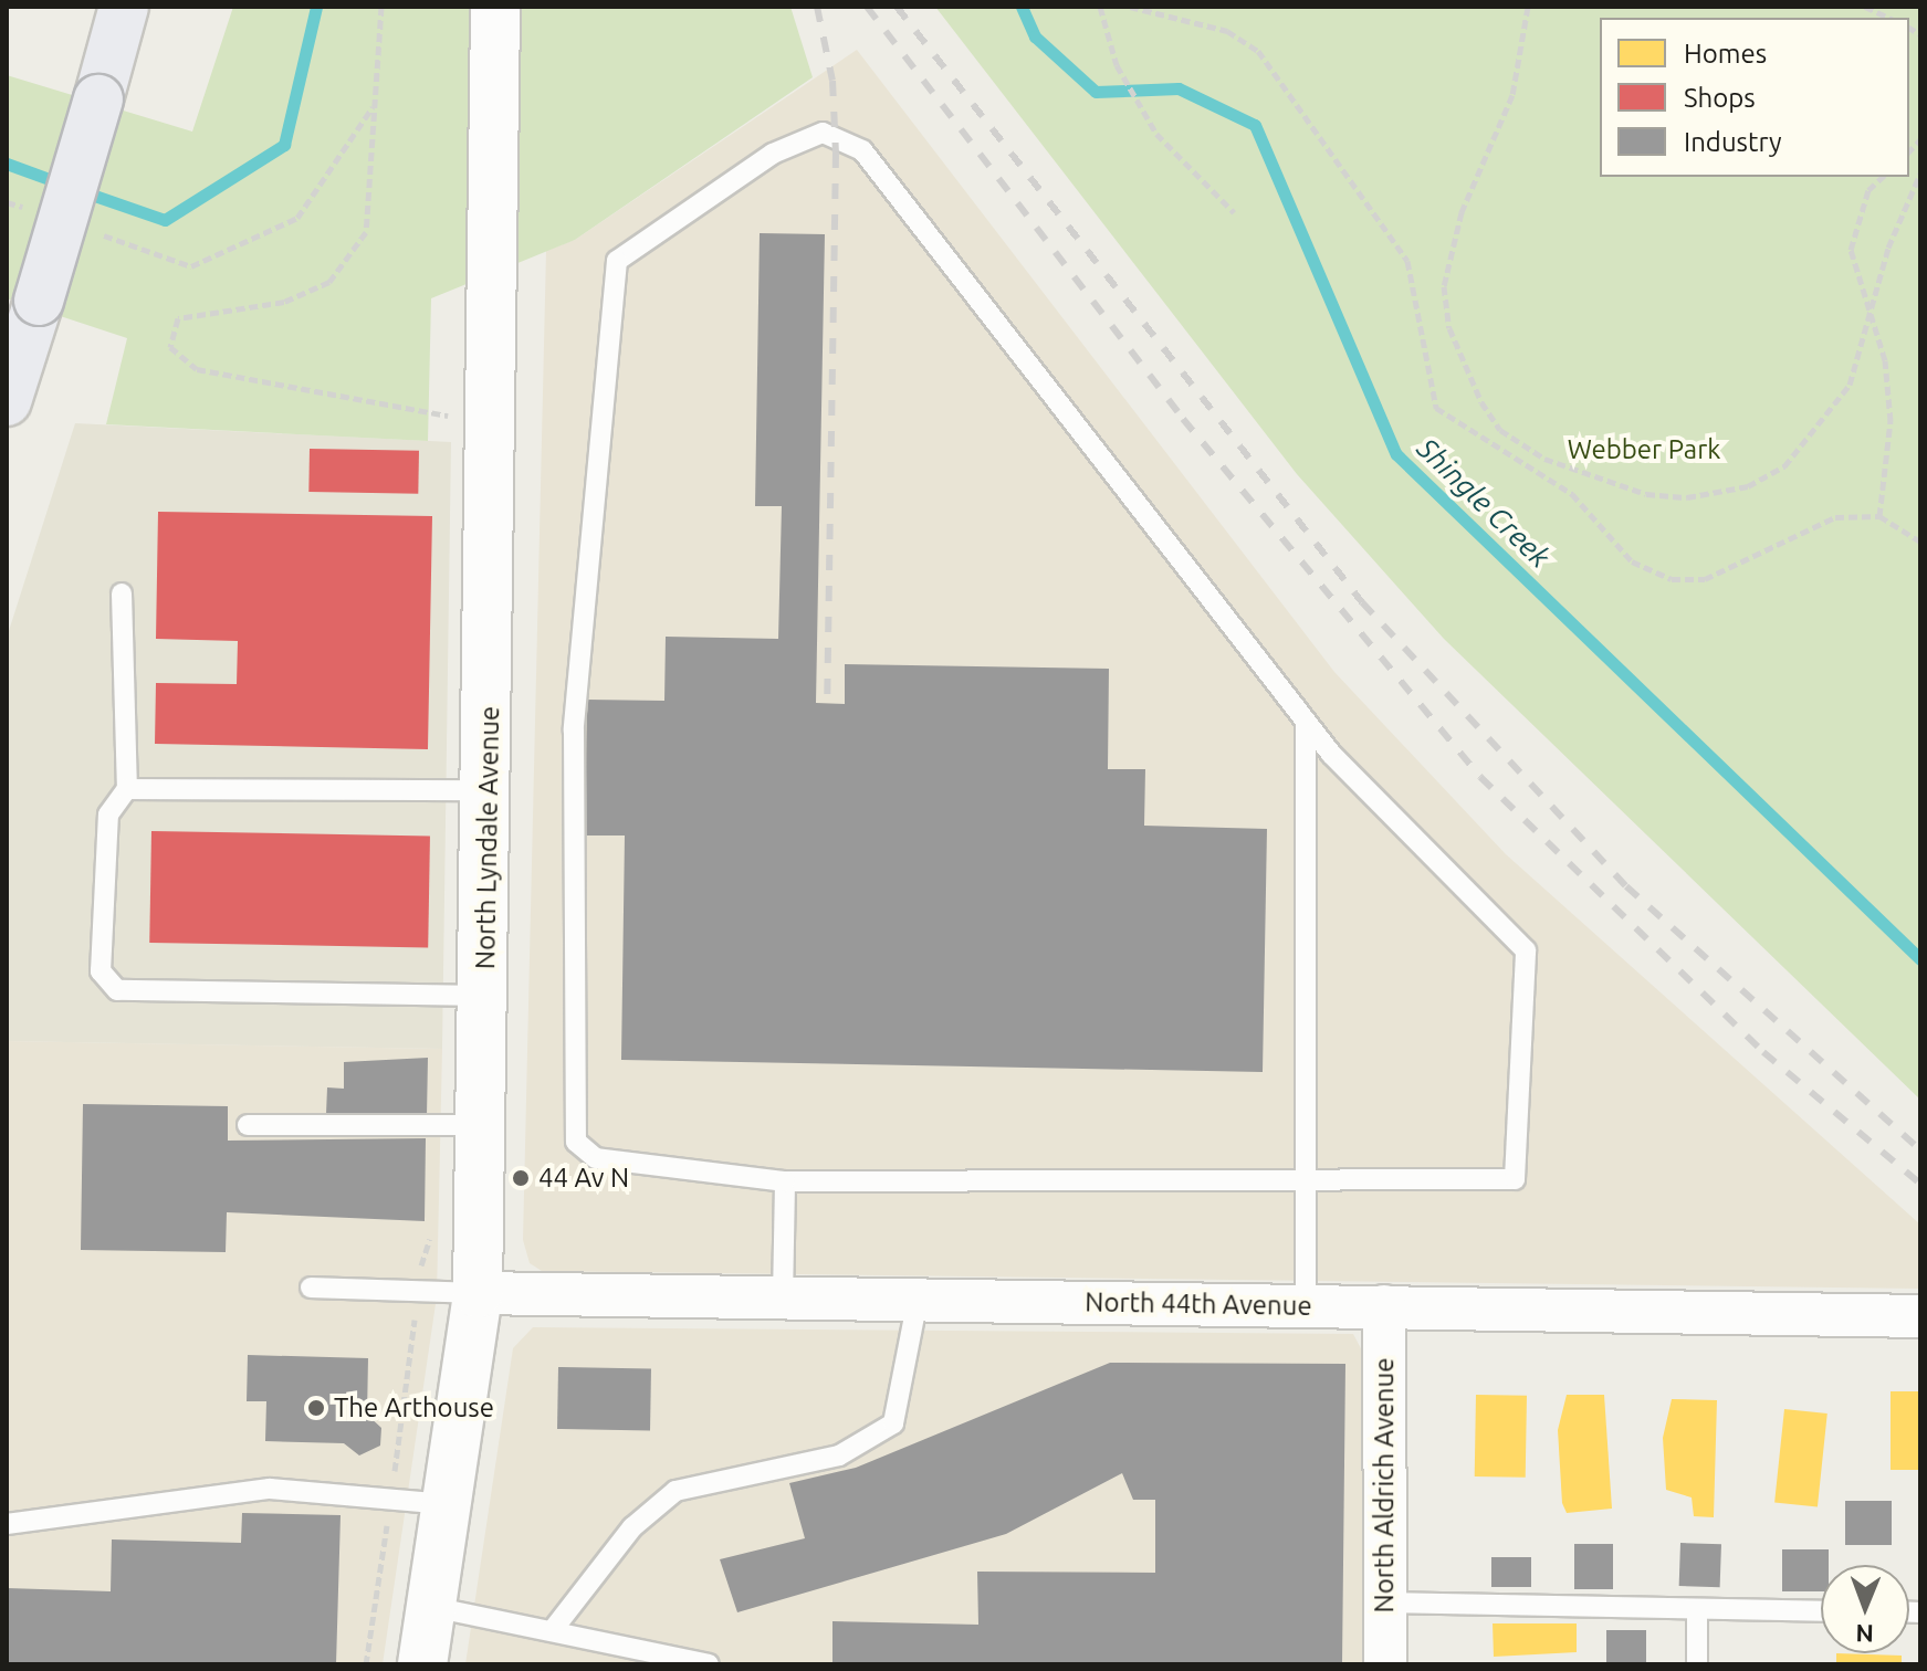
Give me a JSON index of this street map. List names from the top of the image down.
{
  "streets": {
    "street": ["North Lyndale Avenue", "North 44th Avenue", "North Aldrich Avenue"]
  },
  "crossings": [
    ["North Lyndale Avenue", "North 44th Avenue"],
    ["North 44th Avenue", "North Aldrich Avenue"]
  ],
  "water": ["Shingle Creek"],
  "parks": ["Webber Park"],
  "places": ["44 Av N", "The Arthouse"],
  "legend": ["Homes", "Shops", "Industry"],
  "north": "bottom"
}
